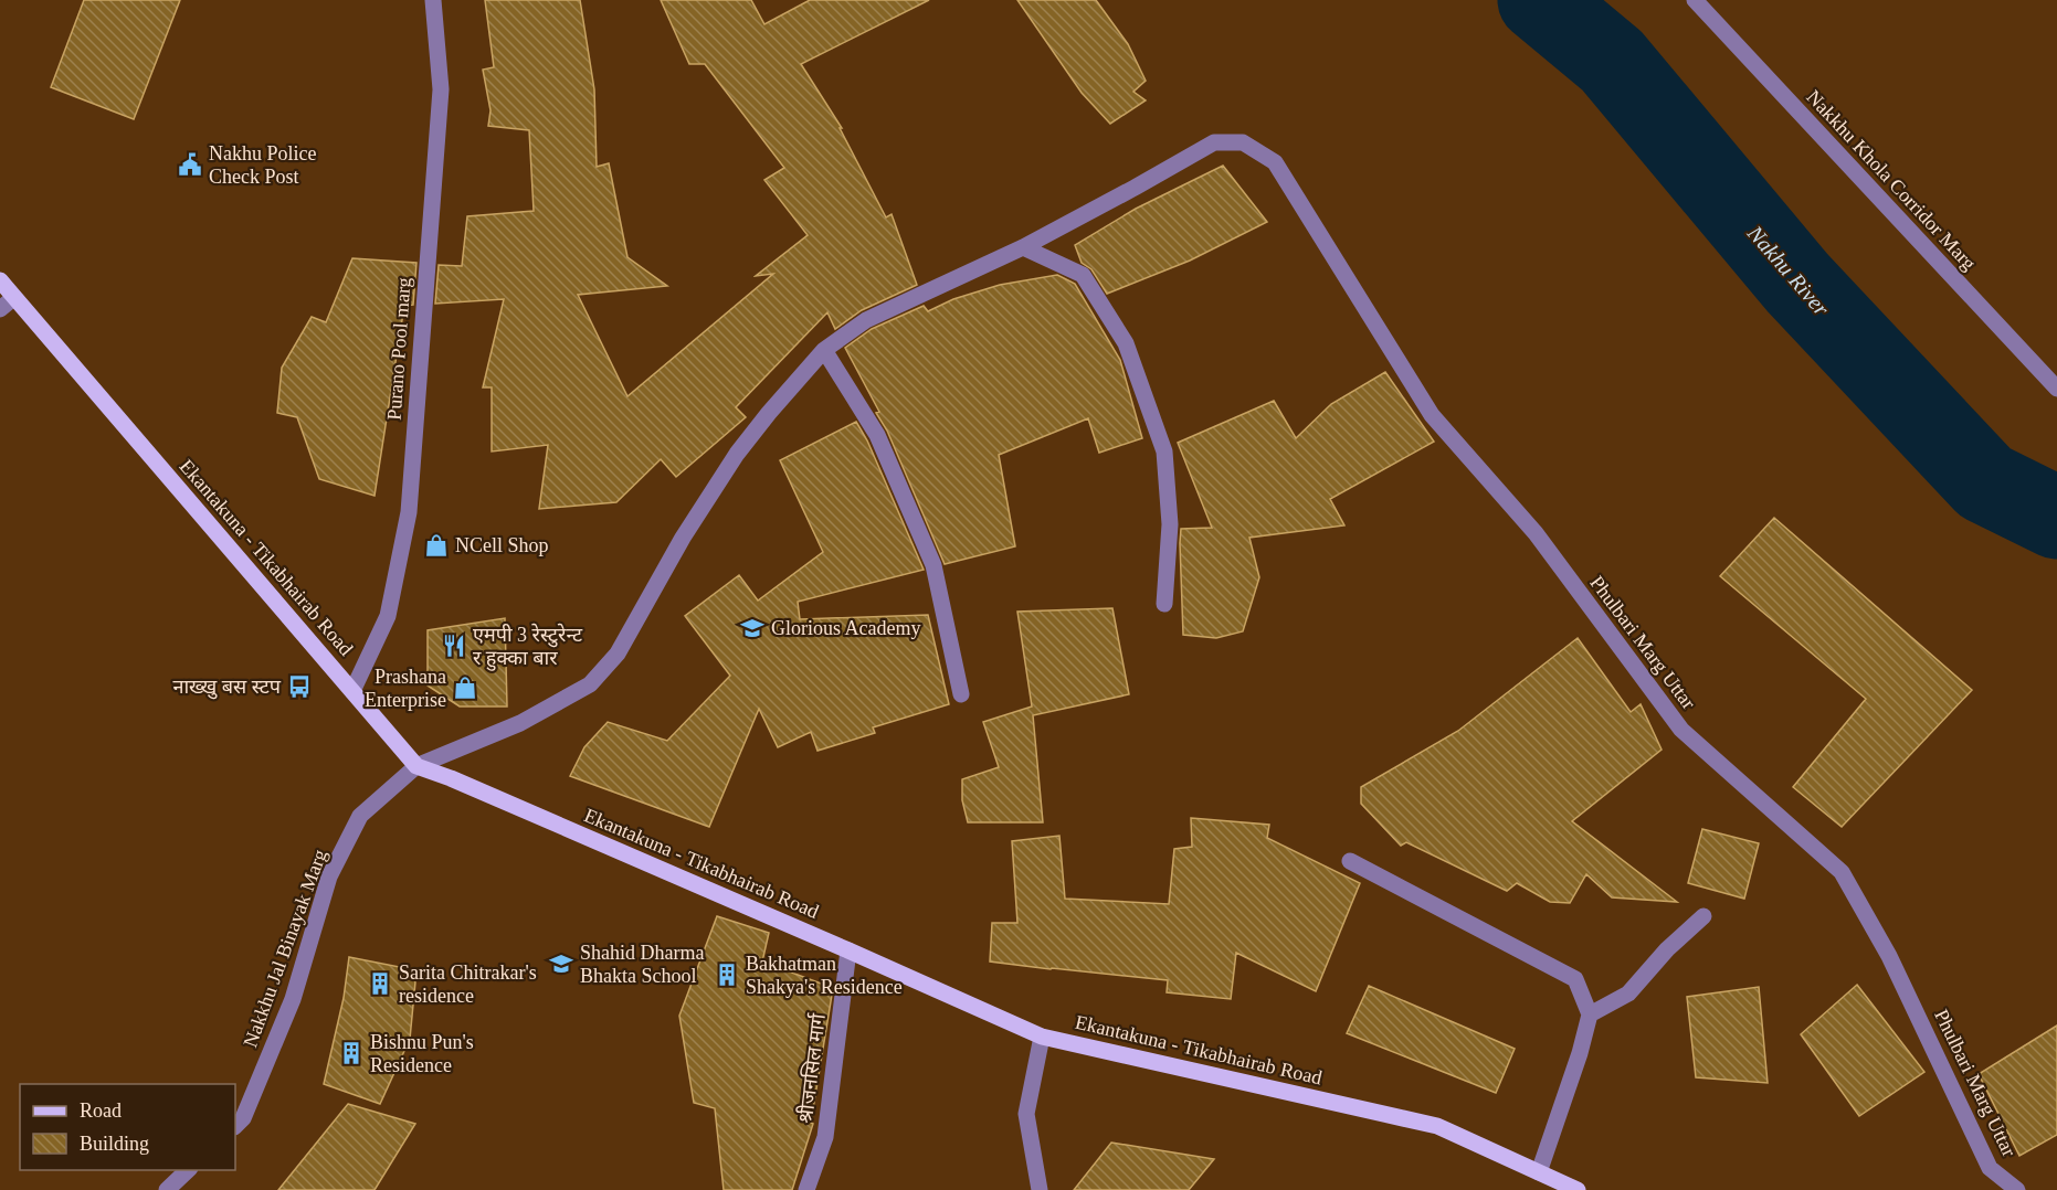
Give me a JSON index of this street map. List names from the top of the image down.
{
  "streets": {
    "main road": ["Ekantakuna - Tikabhairab Road"],
    "street": [
      "Nakkhu Khola Corridor Marg",
      "Purano Pool marg",
      "Phulbari Marg Uttar",
      "Nakkhu Jal Binayak Marg",
      "श्रीजनसिल मार्ग"
    ]
  },
  "crossings": [
    ["Purano Pool marg", "Ekantakuna - Tikabhairab Road"],
    ["Ekantakuna - Tikabhairab Road", "Nakkhu Jal Binayak Marg"],
    ["Ekantakuna - Tikabhairab Road", "श्रीजनसिल मार्ग"],
    ["Phulbari Marg Uttar", "Nakkhu Jal Binayak Marg"]
  ],
  "water": ["Nakhu River"],
  "places": {
    "public building": ["Nakhu Police Check Post"],
    "shop": ["NCell Shop", "Prashana Enterprise"],
    "school or university": ["Glorious Academy", "Shahid Dharma Bhakta School"],
    "restaurant": ["एमपी 3 रेस्टुरेन्ट र हुक्का बार"],
    "bus stop": ["नाख्खु बस स्टप"],
    "building": ["Bakhatman Shakya's Residence", "Sarita Chitrakar's residence", "Bishnu Pun's Residence"]
  },
  "legend": ["Road", "Building"]
}
